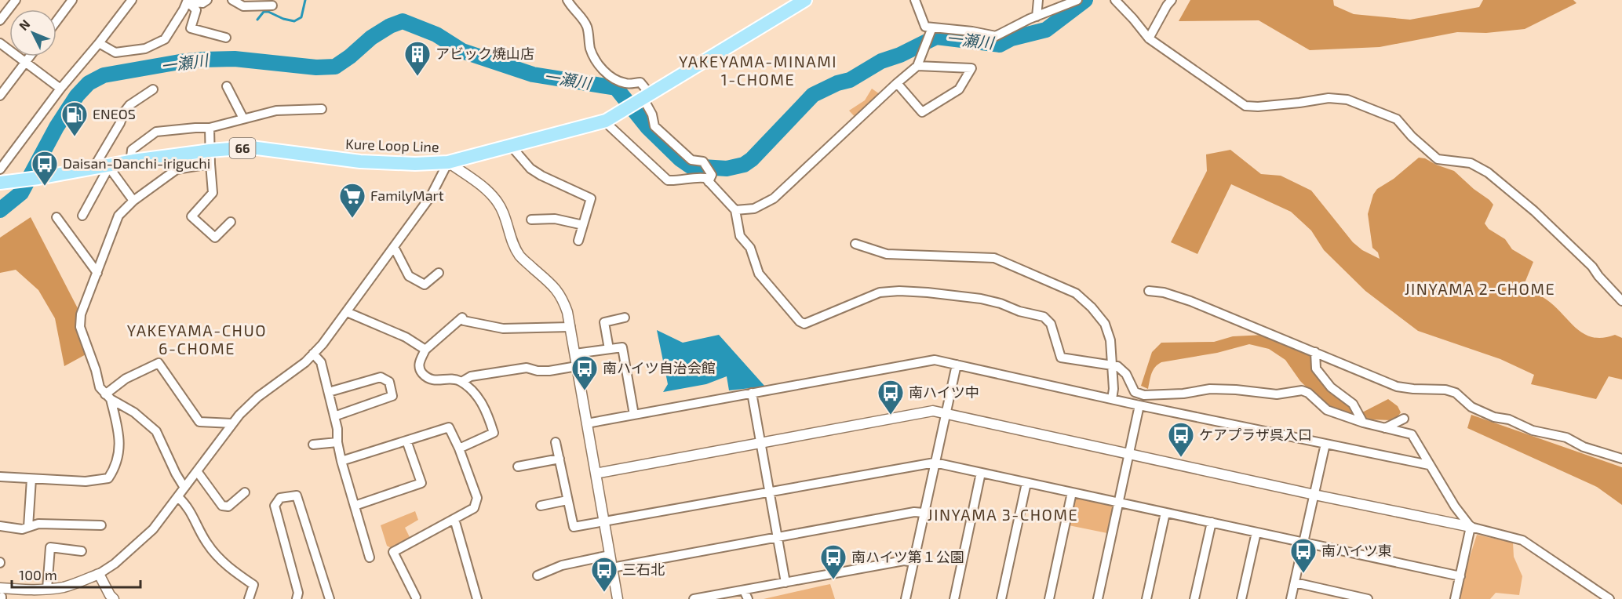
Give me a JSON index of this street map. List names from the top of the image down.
{
  "streets": {
    "main road": ["Kure Loop Line", "66"]
  },
  "districts": [
    "YAKEYAMA-MINAMI 1-CHOME",
    "JINYAMA 2-CHOME",
    "YAKEYAMA-CHUO 6-CHOME",
    "JINYAMA 3-CHOME"
  ],
  "water": ["一瀬川"],
  "places": {
    "building": ["アビック焼山店"],
    "fuel station": ["ENEOS"],
    "bus stop": [
      "Daisan-Danchi-iriguchi",
      "南ハイツ自治会館",
      "南ハイツ中",
      "ケアプラザ呉入口",
      "南ハイツ東",
      "南ハイツ第１公園",
      "三石北"
    ],
    "supermarket": ["FamilyMart"]
  },
  "scale_bar": "100 m",
  "north": "top left"
}
